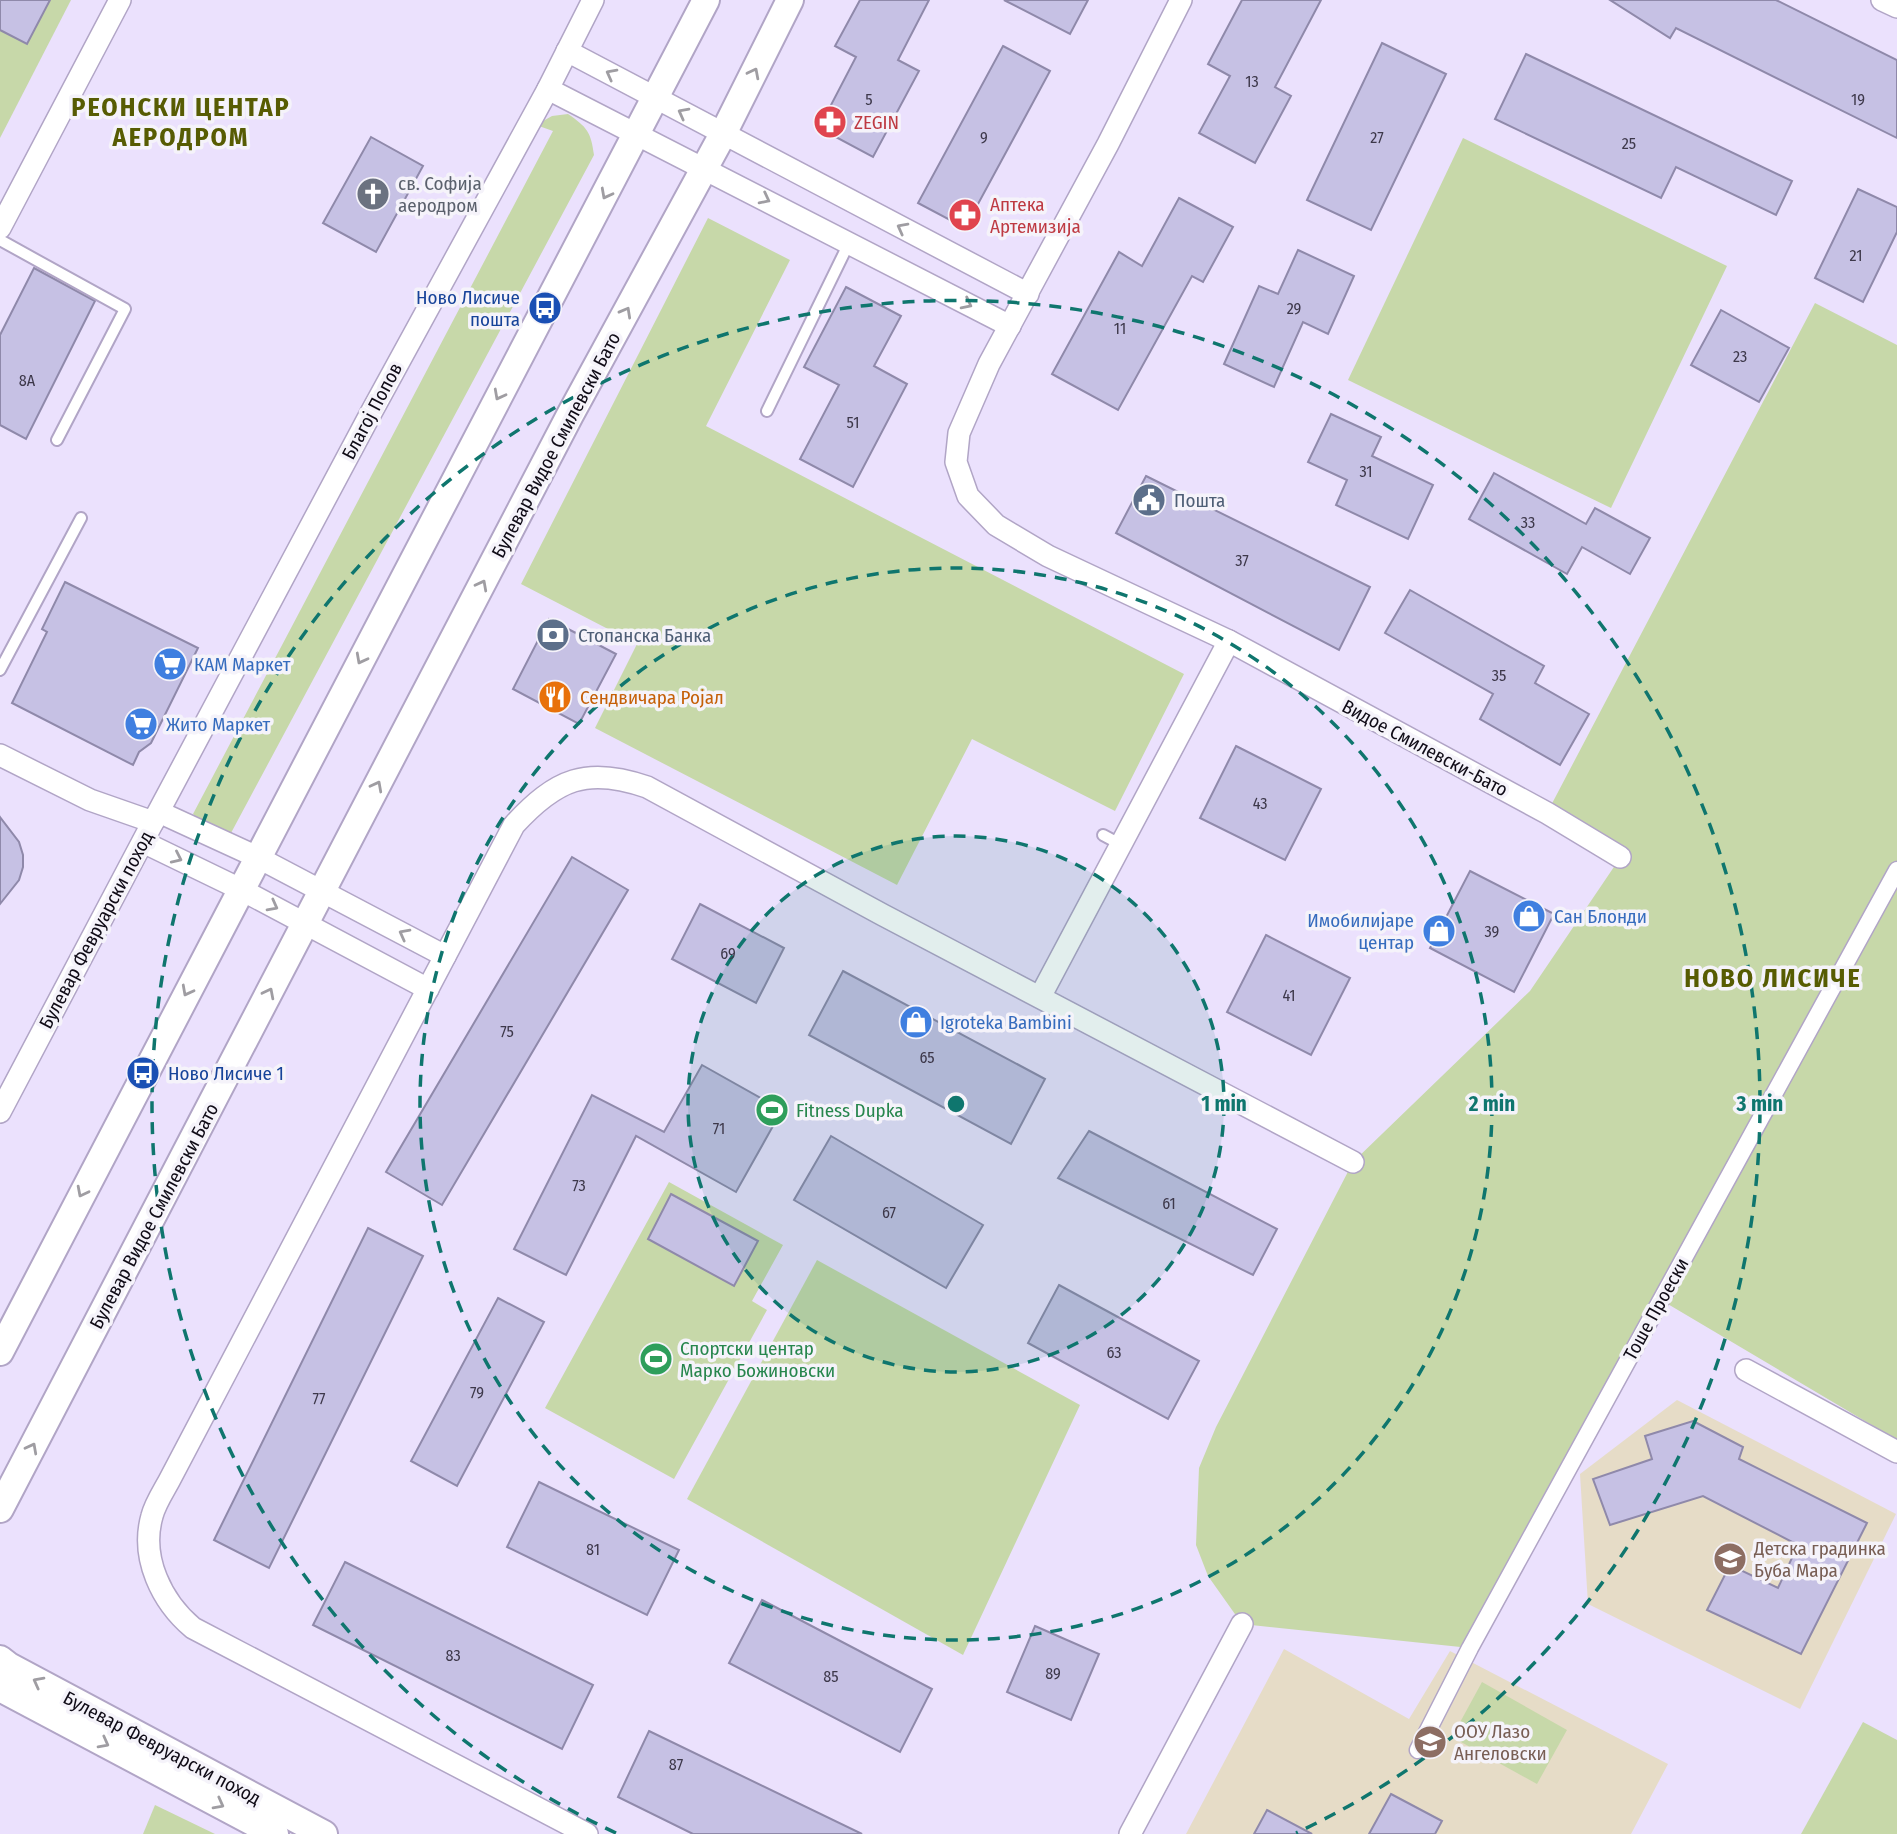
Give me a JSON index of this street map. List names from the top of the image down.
{
  "streets": {
    "street": [
      "Благој Попов",
      "Булевар Видое Смилевски Бато",
      "Видое Смилевски-Бато",
      "Булевар Февруарски поход",
      "Тоше Проески"
    ]
  },
  "crossings": [
    ["Благој Попов", "Булевар Февруарски поход"]
  ],
  "districts": ["РЕОНСКИ ЦЕНТАР АЕРОДРОМ", "НОВО ЛИСИЧЕ"],
  "places": {
    "pharmacy": ["ZEGIN", "Аптека Артемизија"],
    "church": ["св. Софија аеродром"],
    "bus stop": ["Ново Лисиче пошта", "Ново Лисиче 1"],
    "public building": ["Пошта"],
    "bank": ["Стопанска Банка"],
    "supermarket": ["КАМ Маркет", "Жито Маркет"],
    "restaurant": ["Сендвичара Ројал"],
    "shop": ["Сан Блонди", "Имобилијаре центар", "Igroteka Bambini"],
    "sports": ["Fitness Dupka", "Спортски центар Марко Божиновски"],
    "school or university": ["Детска градинка Буба Мара", "ООУ Лазо Ангеловски"]
  },
  "house_numbers": [
    "13",
    "5",
    "19",
    "9",
    "27",
    "25",
    "21",
    "29",
    "11",
    "23",
    "8А",
    "51",
    "31",
    "33",
    "37",
    "35",
    "43",
    "39",
    "69",
    "41",
    "75",
    "65",
    "71",
    "73",
    "61",
    "67",
    "63",
    "79",
    "77",
    "81",
    "83",
    "89",
    "85",
    "87"
  ],
  "rings": ["1 min", "2 min", "3 min"]
}
